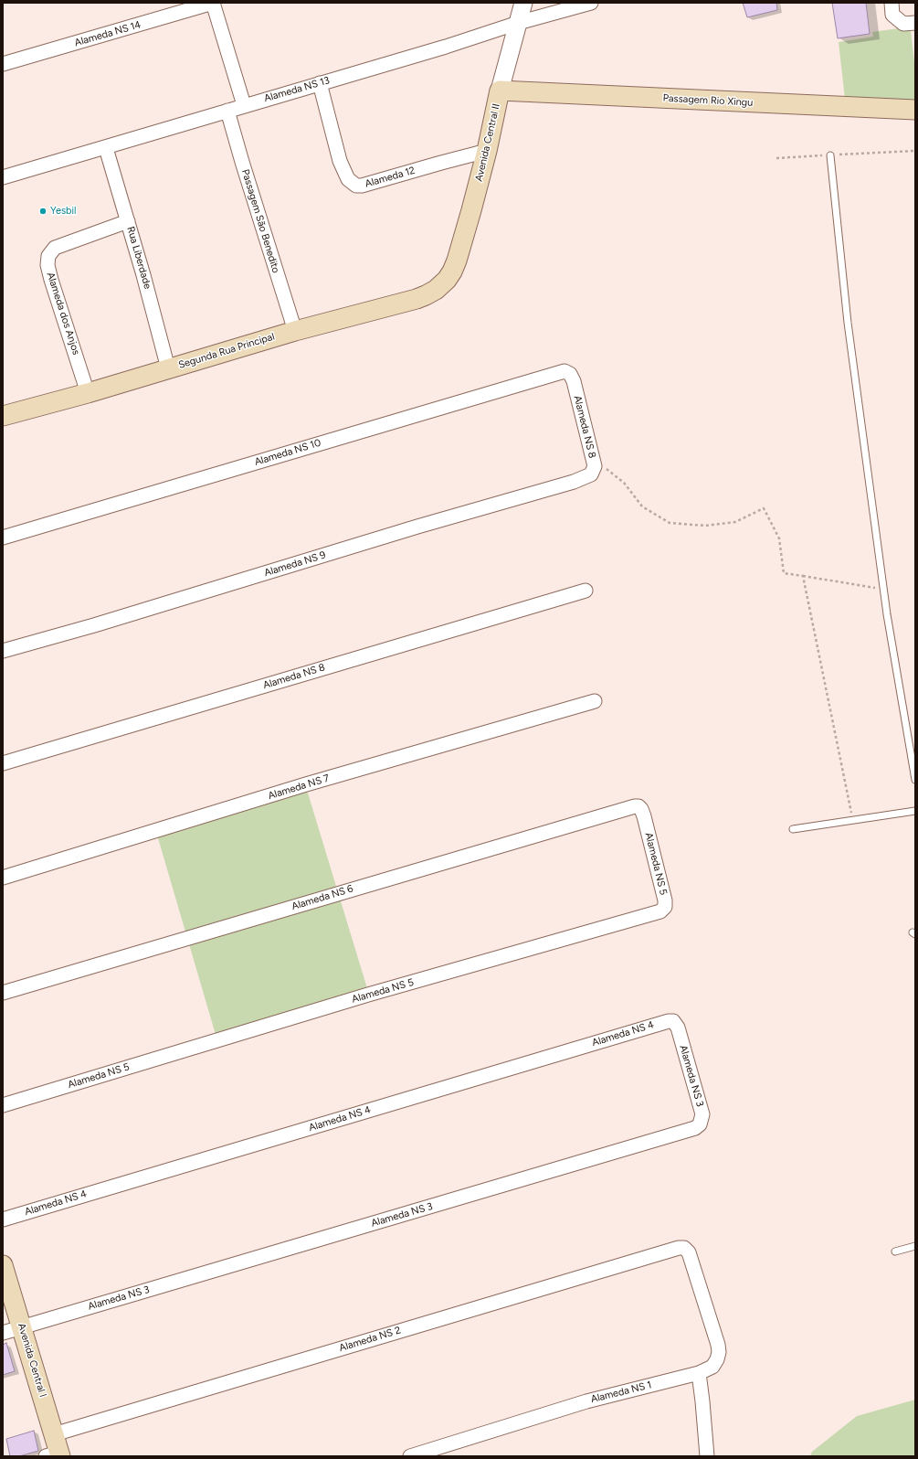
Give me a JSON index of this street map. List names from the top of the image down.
{
  "streets": {
    "main road": [
      "Passagem Rio Xingu",
      "Avenida Central II",
      "Segunda Rua Principal",
      "Avenida Central I"
    ],
    "street": [
      "Alameda NS 14",
      "Alameda NS 13",
      "Alameda 12",
      "Passagem São Benedito",
      "Rua Liberdade",
      "Alameda dos Anjos",
      "Alameda NS 8",
      "Alameda NS 10",
      "Alameda NS 9",
      "Alameda NS 7",
      "Alameda NS 5",
      "Alameda NS 6",
      "Alameda NS 4",
      "Alameda NS 3",
      "Alameda NS 2",
      "Alameda NS 1"
    ]
  },
  "crossings": [
    ["Alameda NS 13", "Avenida Central II"],
    ["Alameda NS 13", "Alameda 12"],
    ["Alameda NS 13", "Passagem São Benedito"],
    ["Alameda NS 13", "Rua Liberdade"],
    ["Passagem Rio Xingu", "Avenida Central II"],
    ["Avenida Central II", "Alameda 12"],
    ["Avenida Central II", "Segunda Rua Principal"],
    ["Passagem São Benedito", "Segunda Rua Principal"],
    ["Rua Liberdade", "Alameda dos Anjos"],
    ["Rua Liberdade", "Segunda Rua Principal"],
    ["Alameda dos Anjos", "Segunda Rua Principal"],
    ["Alameda NS 8", "Alameda NS 10"],
    ["Alameda NS 8", "Alameda NS 9"],
    ["Alameda NS 5", "Alameda NS 6"],
    ["Alameda NS 4", "Alameda NS 3"],
    ["Alameda NS 3", "Avenida Central I"],
    ["Alameda NS 2", "Avenida Central I"],
    ["Alameda NS 2", "Alameda NS 1"]
  ],
  "places": ["Yesbil"]
}
